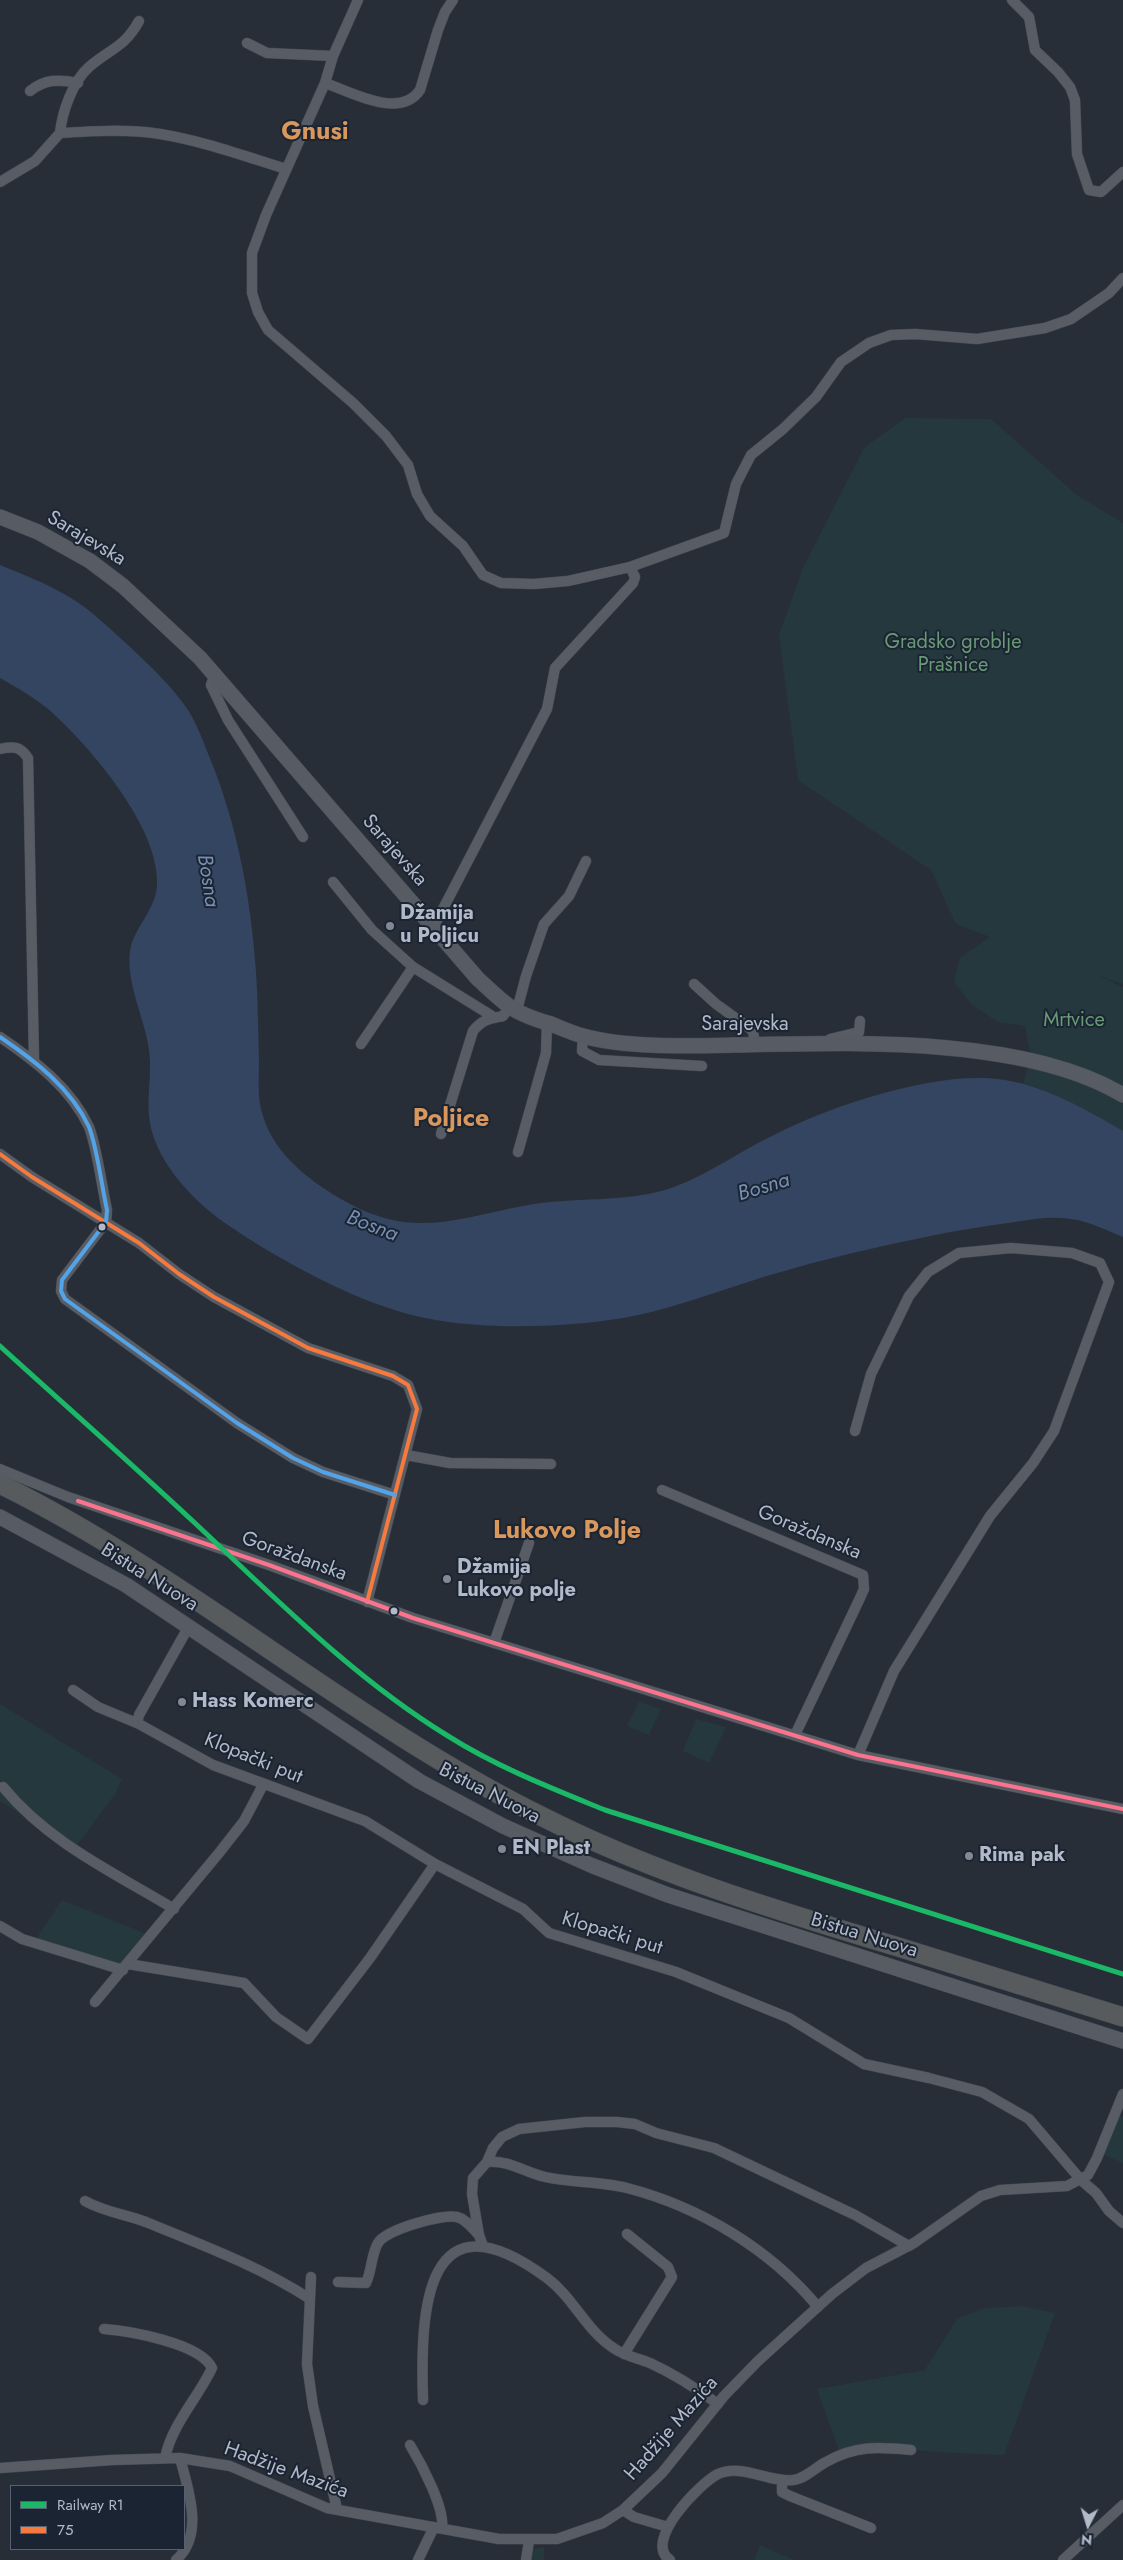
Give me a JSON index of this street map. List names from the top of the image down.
{
  "streets": {
    "main road": ["Sarajevska", "Bistua Nuova"],
    "street": ["Goraždanska", "Klopački put", "Hadžije Mazića"]
  },
  "crossings": [
    ["Klopački put", "Hadžije Mazića"]
  ],
  "districts": ["Gnusi", "Poljice", "Lukovo Polje"],
  "water": ["Bosna"],
  "parks": ["Gradsko groblje Prašnice", "Mrtvice"],
  "places": [
    "Džamija u Poljicu",
    "Džamija Lukovo polje",
    "Hass Komerc",
    "EN Plast",
    "Rima pak"
  ],
  "lines": ["transit line 75", "rail line R1"],
  "legend": ["Railway R1", "75"],
  "north": "bottom"
}
